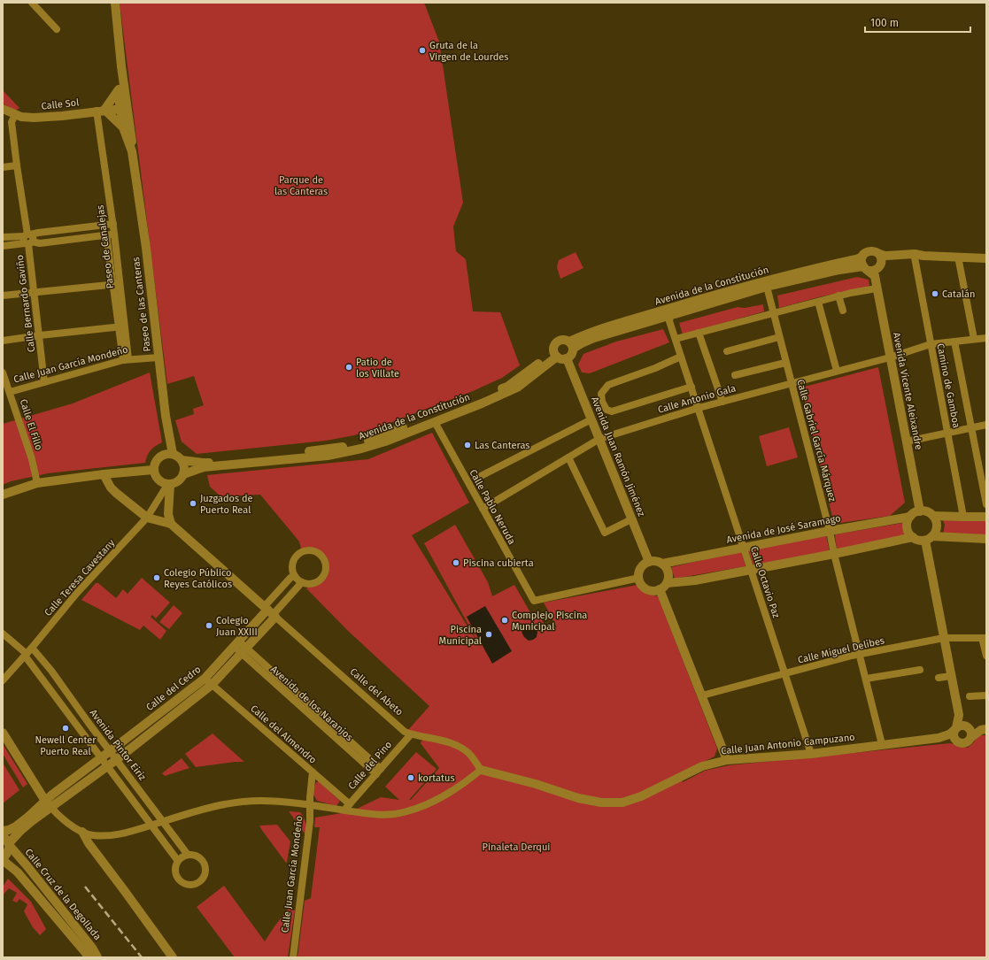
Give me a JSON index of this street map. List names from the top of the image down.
{
  "streets": {
    "street": [
      "Calle Sol",
      "Paseo de Canalejas",
      "Avenida de la Constitución",
      "Calle Bernardo Gaviño",
      "Paseo de las Canteras",
      "Calle Juan García Mondeño",
      "Camino de Gamboa",
      "Avenida Vicente Aleixandre",
      "Calle Antonio Gala",
      "Calle El Fillo",
      "Calle Gabriel García Márquez",
      "Avenida Juan Ramón Jiménez",
      "Calle Pablo Neruda",
      "Avenida de José Saramago",
      "Calle Teresa Cavestany",
      "Calle Octavio Paz",
      "Calle Miguel Delibes",
      "Calle del Cedro",
      "Calle del Abeto",
      "Avenida de los Naranjos",
      "Calle del Almendro",
      "Calle Juan Antonio Campuzano",
      "Avenida Pintor Eiriz",
      "Calle del Pino",
      "Calle Cruz de la Degollada"
    ]
  },
  "crossings": [
    ["Calle Sol", "Paseo de Canalejas"],
    ["Calle Sol", "Calle Bernardo Gaviño"],
    ["Paseo de Canalejas", "Calle Juan García Mondeño"],
    ["Avenida de la Constitución", "Paseo de las Canteras"],
    ["Avenida de la Constitución", "Camino de Gamboa"],
    ["Avenida de la Constitución", "Avenida Vicente Aleixandre"],
    ["Avenida de la Constitución", "Calle Gabriel García Márquez"],
    ["Avenida de la Constitución", "Avenida Juan Ramón Jiménez"],
    ["Avenida de la Constitución", "Calle Pablo Neruda"],
    ["Avenida de la Constitución", "Calle Teresa Cavestany"],
    ["Avenida de la Constitución", "Calle Octavio Paz"],
    ["Calle Bernardo Gaviño", "Calle Juan García Mondeño"],
    ["Paseo de las Canteras", "Calle Juan García Mondeño"],
    ["Paseo de las Canteras", "Calle Teresa Cavestany"],
    ["Calle Juan García Mondeño", "Calle El Fillo"],
    ["Calle Juan García Mondeño", "Calle del Almendro"],
    ["Camino de Gamboa", "Calle Antonio Gala"],
    ["Avenida Vicente Aleixandre", "Calle Antonio Gala"],
    ["Avenida Vicente Aleixandre", "Avenida de José Saramago"],
    ["Calle Antonio Gala", "Calle Gabriel García Márquez"],
    ["Calle Antonio Gala", "Avenida Juan Ramón Jiménez"],
    ["Calle Antonio Gala", "Calle Pablo Neruda"],
    ["Calle Antonio Gala", "Calle Octavio Paz"],
    ["Calle Gabriel García Márquez", "Avenida de José Saramago"],
    ["Calle Gabriel García Márquez", "Calle Miguel Delibes"],
    ["Calle Gabriel García Márquez", "Calle Juan Antonio Campuzano"],
    ["Avenida Juan Ramón Jiménez", "Calle Pablo Neruda"],
    ["Avenida Juan Ramón Jiménez", "Avenida de José Saramago"],
    ["Calle Pablo Neruda", "Avenida de José Saramago"],
    ["Avenida de José Saramago", "Calle Octavio Paz"],
    ["Calle Teresa Cavestany", "Avenida Pintor Eiriz"],
    ["Calle Octavio Paz", "Calle Miguel Delibes"],
    ["Calle Octavio Paz", "Calle Juan Antonio Campuzano"],
    ["Calle del Cedro", "Calle del Abeto"],
    ["Calle del Cedro", "Avenida de los Naranjos"],
    ["Calle del Cedro", "Calle del Almendro"],
    ["Calle del Cedro", "Avenida Pintor Eiriz"],
    ["Calle del Abeto", "Calle Juan Antonio Campuzano"],
    ["Calle del Abeto", "Calle del Pino"],
    ["Avenida de los Naranjos", "Calle del Pino"],
    ["Calle del Almendro", "Calle del Pino"]
  ],
  "parks": ["Parque de las Canteras", "Pinaleta Derqui"],
  "places": [
    "Gruta de la Virgen de Lourdes",
    "Catalán",
    "Patio de los Villate",
    "Las Canteras",
    "Juzgados de Puerto Real",
    "Piscina cubierta",
    "Colegio Público Reyes Católicos",
    "Complejo Piscina Municipal",
    "Colegio Juan XXIII",
    "Piscina Municipal",
    "Newell Center Puerto Real",
    "kortatus"
  ],
  "scale_bar": "100 m"
}
